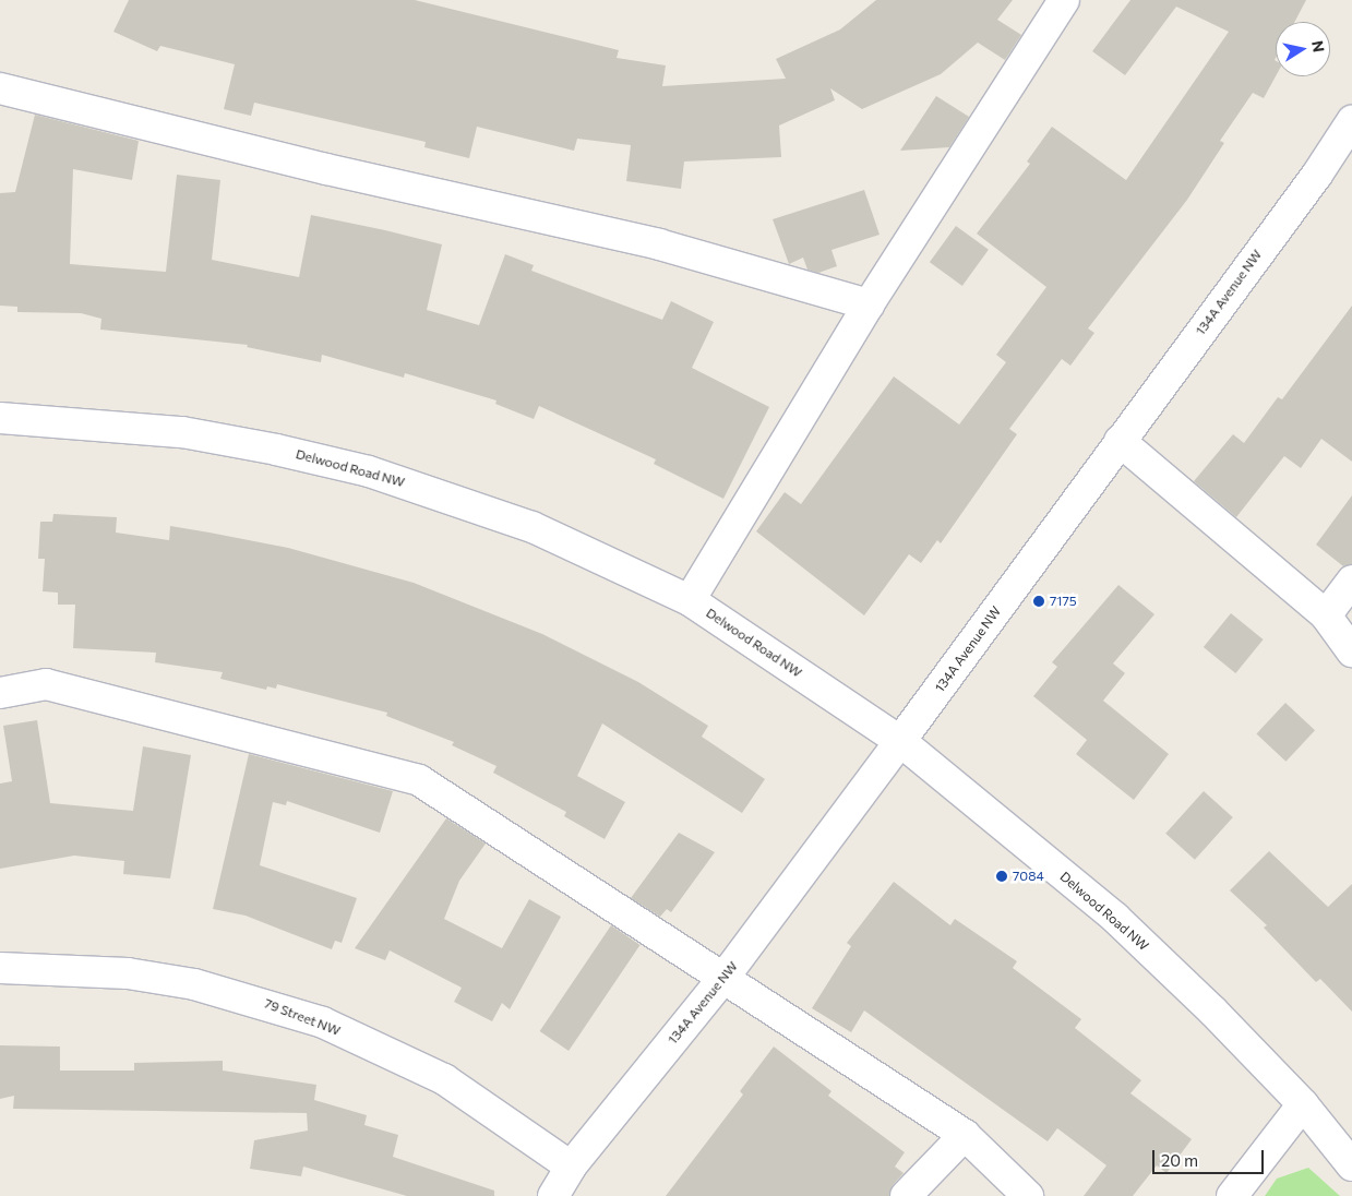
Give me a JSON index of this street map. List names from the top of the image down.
{
  "streets": {
    "street": ["134A Avenue NW", "Delwood Road NW", "79 Street NW"]
  },
  "crossings": [
    ["134A Avenue NW", "Delwood Road NW"],
    ["134A Avenue NW", "79 Street NW"]
  ],
  "places": ["7175", "7084"],
  "scale_bar": "20 m",
  "north": "right"
}
